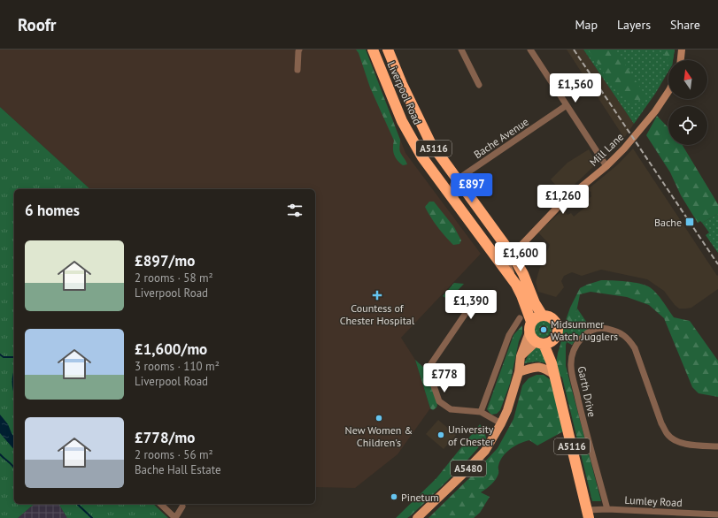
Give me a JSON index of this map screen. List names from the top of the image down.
{
  "streets": {
    "highway": ["Liverpool Road", "A5116"],
    "main road": ["A5480"],
    "street": [
      "Bache Avenue",
      "Mill Lane",
      "Garth Drive",
      "Lumley Road"
    ]
  },
  "crossings": [
    ["Liverpool Road", "Bache Avenue"],
    ["Liverpool Road", "A5116"],
    ["Liverpool Road", "Mill Lane"],
    ["Liverpool Road", "A5480"],
    ["A5116", "A5480"],
    ["A5116", "Lumley Road"],
    ["Garth Drive", "Lumley Road"]
  ],
  "places": {
    "transit": ["Bache"],
    "health": ["Countess of Chester Hospital"],
    "other": [
      "Midsummer Watch Jugglers",
      "New Women & Children's",
      "University of Chester",
      "Pinetum"
    ]
  },
  "north": "top",
  "page": {
    "header": "Roofr",
    "nav": ["Map", "Layers", "Share"],
    "price": [
      "£1,560",
      "£897",
      "£1,260",
      "£1,600",
      "£1,390",
      "£778"
    ],
    "heading": "6 homes",
    "list": [
      {
        "name": "£897/mo",
        "note": "2 rooms · 58 m² · Liverpool Road"
      },
      {
        "name": "£1,600/mo",
        "note": "3 rooms · 110 m² · Liverpool Road"
      },
      {
        "name": "£778/mo",
        "note": "2 rooms · 56 m² · Bache Hall Estate"
      }
    ]
  }
}
